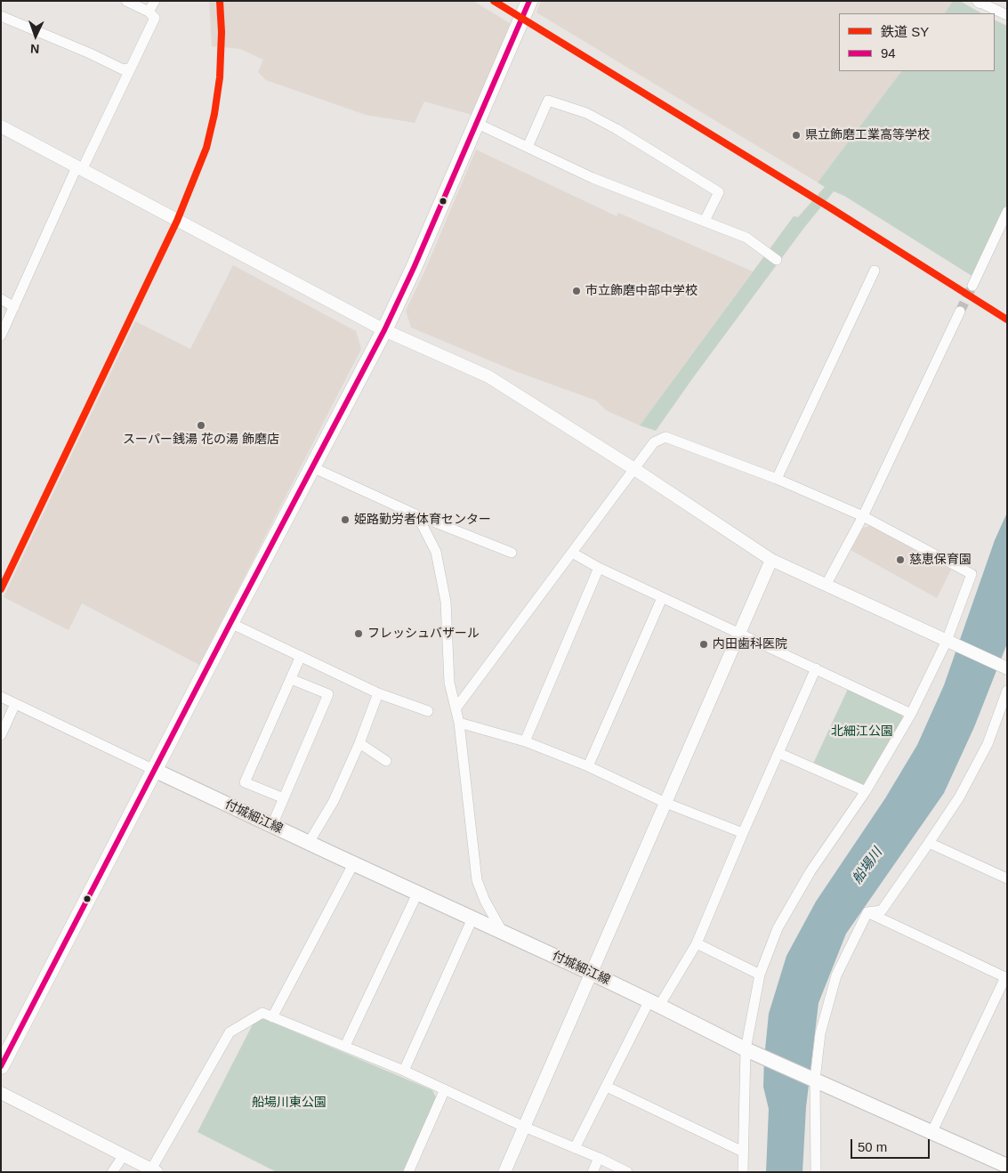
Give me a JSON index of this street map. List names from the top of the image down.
{
  "streets": {
    "main road": ["付城細江線"]
  },
  "water": ["船場川"],
  "parks": ["北細江公園", "船場川東公園"],
  "places": [
    "県立飾磨工業高等学校",
    "市立飾磨中部中学校",
    "スーパー銭湯 花の湯 飾磨店",
    "姫路勤労者体育センター",
    "慈恵保育園",
    "フレッシュバザール",
    "内田歯科医院"
  ],
  "lines": ["rail line SY", "transit line 94"],
  "legend": ["鉄道 SY", "94"],
  "scale_bar": "50 m",
  "north": "bottom"
}
